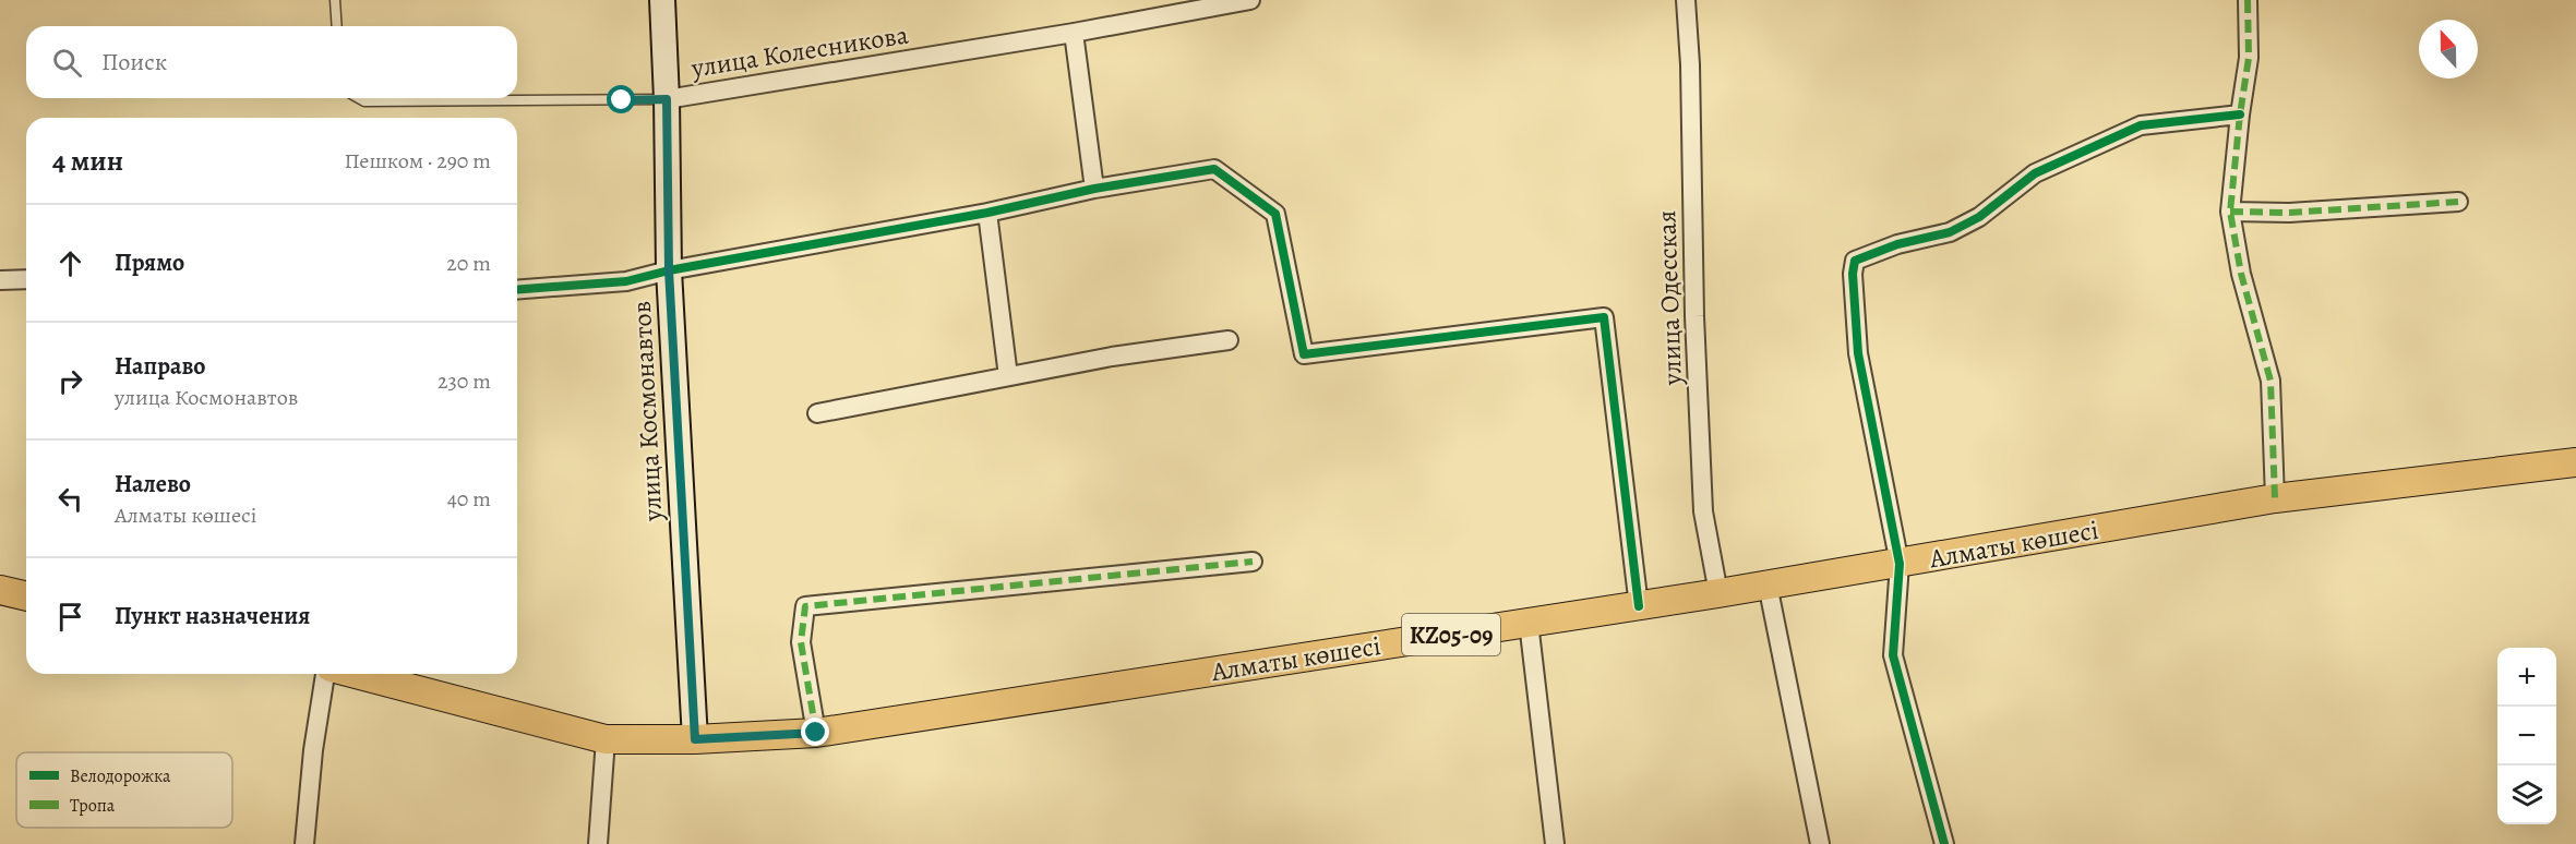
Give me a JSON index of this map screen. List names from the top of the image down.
{
  "streets": {
    "main road": ["улица Космонавтов", "Алматы көшесі", "KZ05-09"],
    "street": ["улица Колесникова", "улица Одесская"]
  },
  "crossings": [
    ["улица Колесникова", "улица Космонавтов"],
    ["улица Одесская", "Алматы көшесі"],
    ["улица Космонавтов", "Алматы көшесі"]
  ],
  "legend": ["Велодорожка", "Тропа"],
  "north": "top",
  "page": {
    "search": "Поиск",
    "heading": ["4 мин", "Пешком · 290 m"],
    "list": [
      ["Прямо", "20 m"],
      ["Направо", "улица Космонавтов", "230 m"],
      ["Налево", "Алматы көшесі", "40 m"],
      "Пункт назначения"
    ],
    "map_buttons": ["+", "−"]
  }
}
